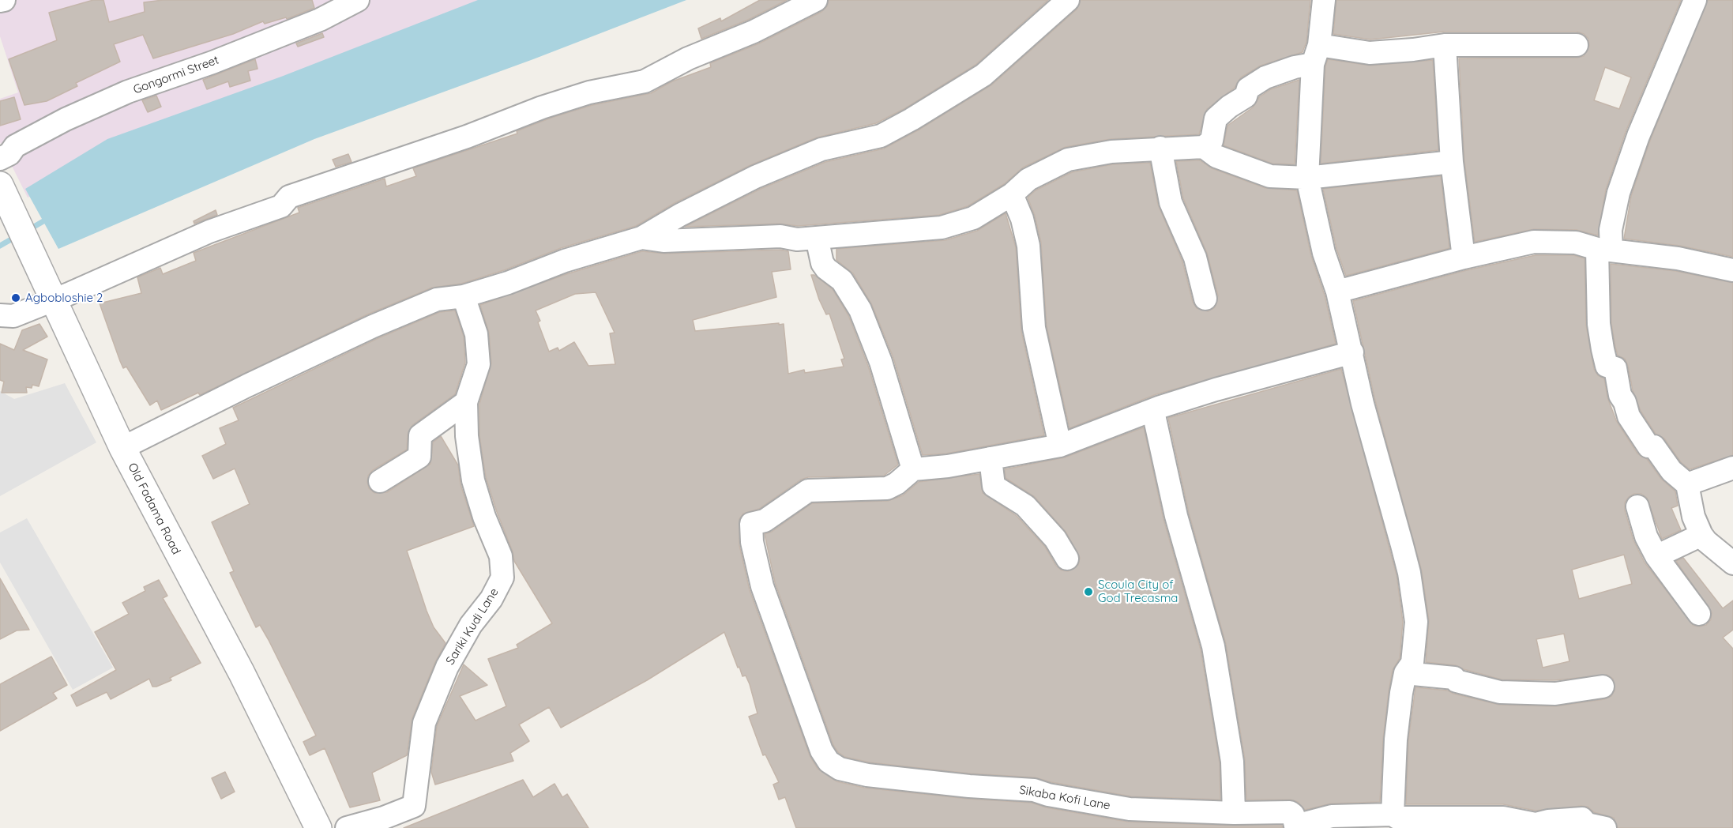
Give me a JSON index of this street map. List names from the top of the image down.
{
  "streets": {
    "street": [
      "Gongormi Street",
      "Old Fadama Road",
      "Sariki Kudi Lane",
      "Sikaba Kofi Lane"
    ]
  },
  "places": ["Agbobloshie 2", "Scoula City of God Trecasma"]
}
